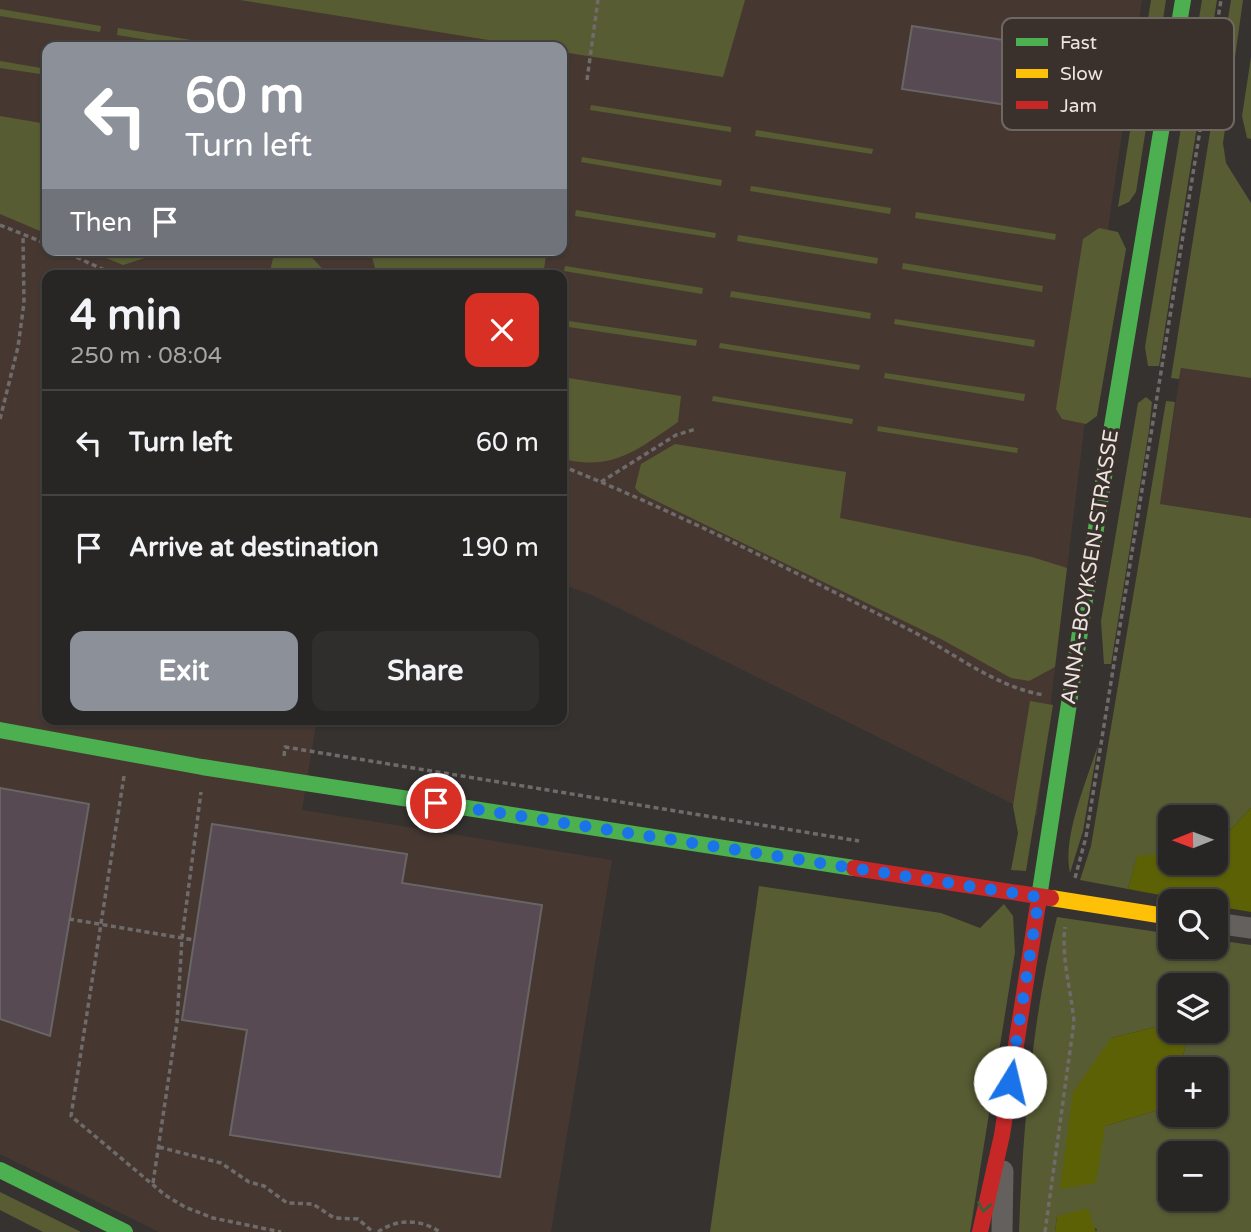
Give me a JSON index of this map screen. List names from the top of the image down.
{
  "streets": {
    "street": ["ANNA-BOYKSEN-STRASSE"]
  },
  "legend": ["Fast", "Slow", "Jam"],
  "north": "left",
  "page": {
    "turn": ["60 m", "Turn left"],
    "then": "Then",
    "heading": ["4 min", "250 m · 08:04"],
    "list": [
      {
        "name": "Turn left",
        "value": "60 m"
      },
      {
        "name": "Arrive at destination",
        "value": "190 m"
      }
    ],
    "buttons": ["Exit", "Share"],
    "map_buttons": ["+", "−"]
  }
}
